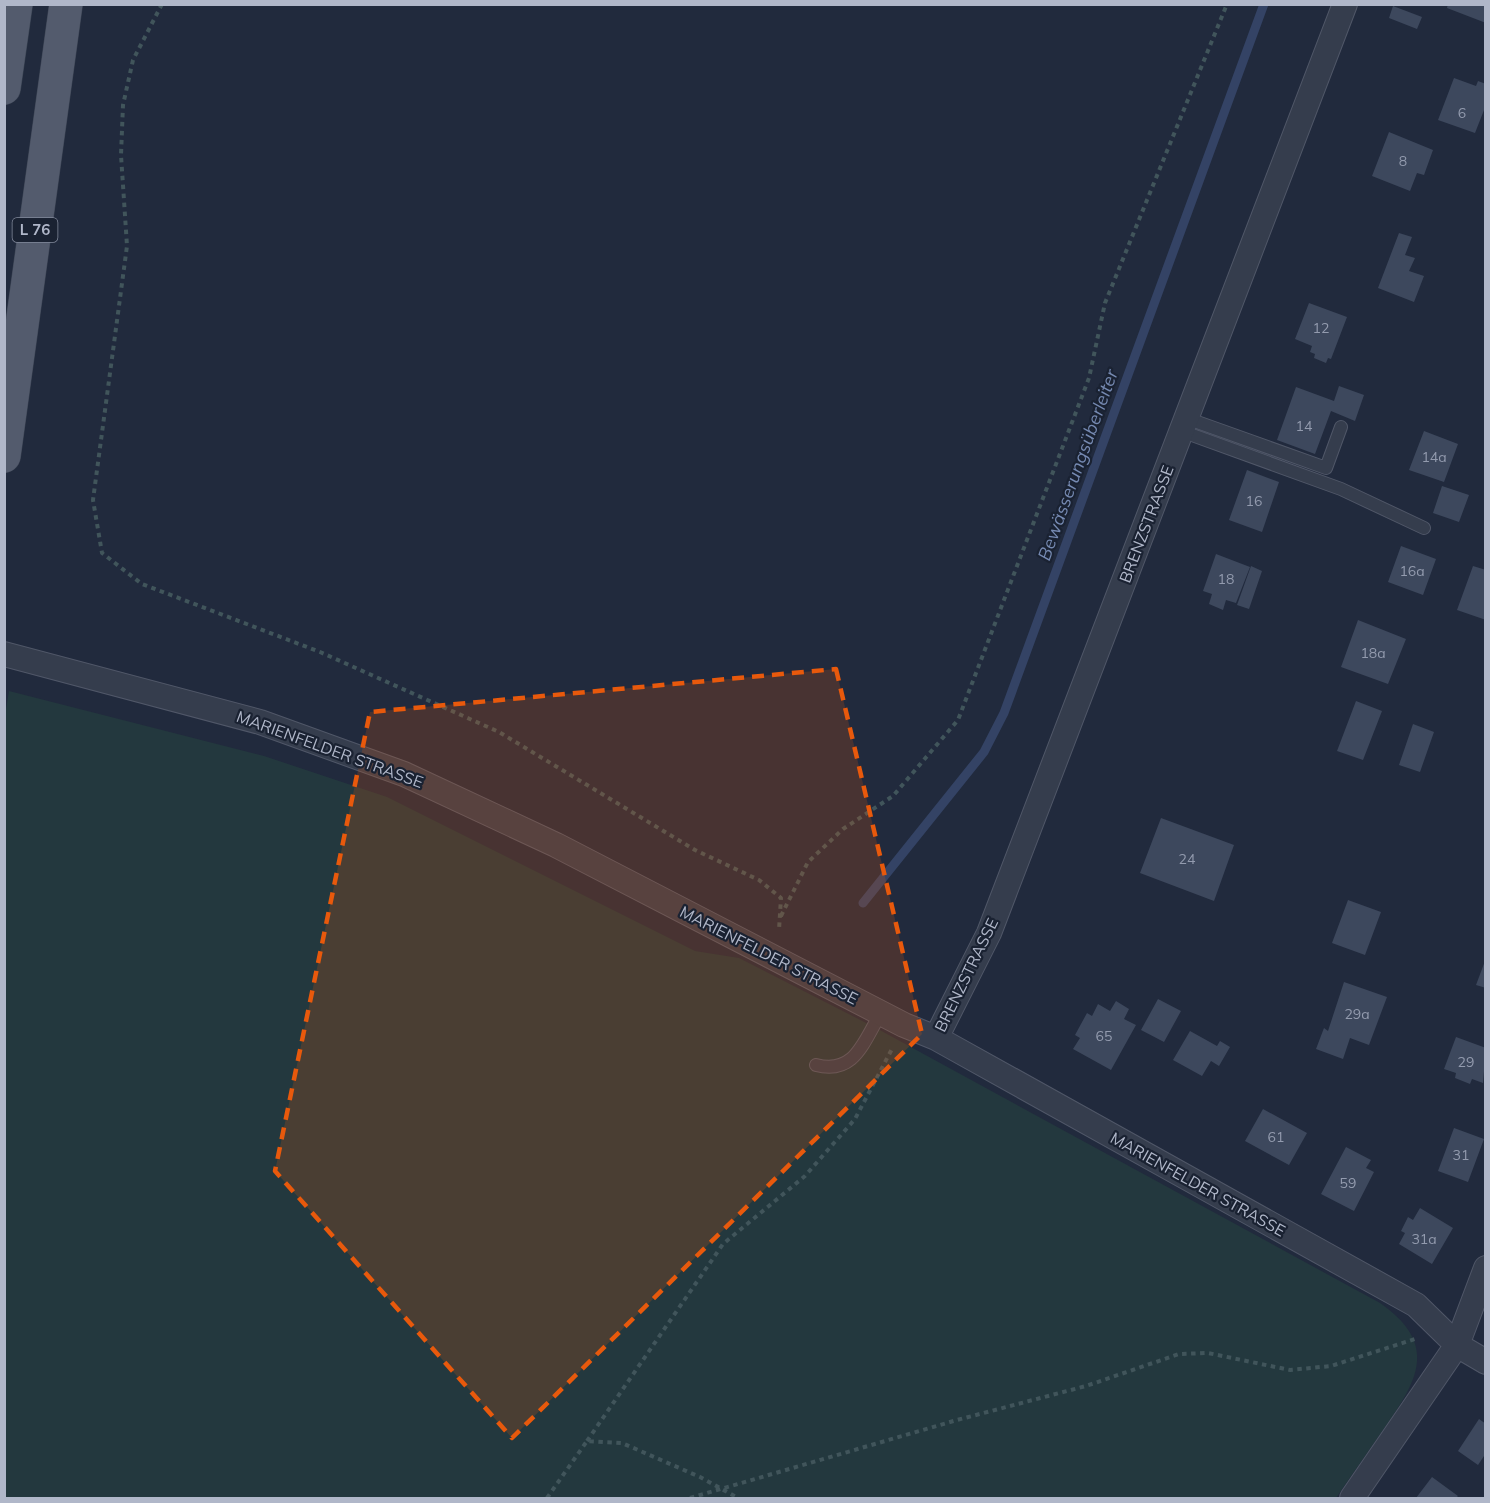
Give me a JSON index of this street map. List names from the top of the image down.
{
  "streets": {
    "main road": ["L 76"],
    "street": ["BRENZSTRASSE", "MARIENFELDER STRASSE"]
  },
  "crossings": [
    ["BRENZSTRASSE", "MARIENFELDER STRASSE"]
  ],
  "water": ["Bewässerungsüberleiter"],
  "house_numbers": [
    "6",
    "8",
    "12",
    "14",
    "14a",
    "16",
    "16a",
    "18",
    "18a",
    "24",
    "29a",
    "65",
    "29",
    "61",
    "31",
    "59",
    "31a"
  ]
}
